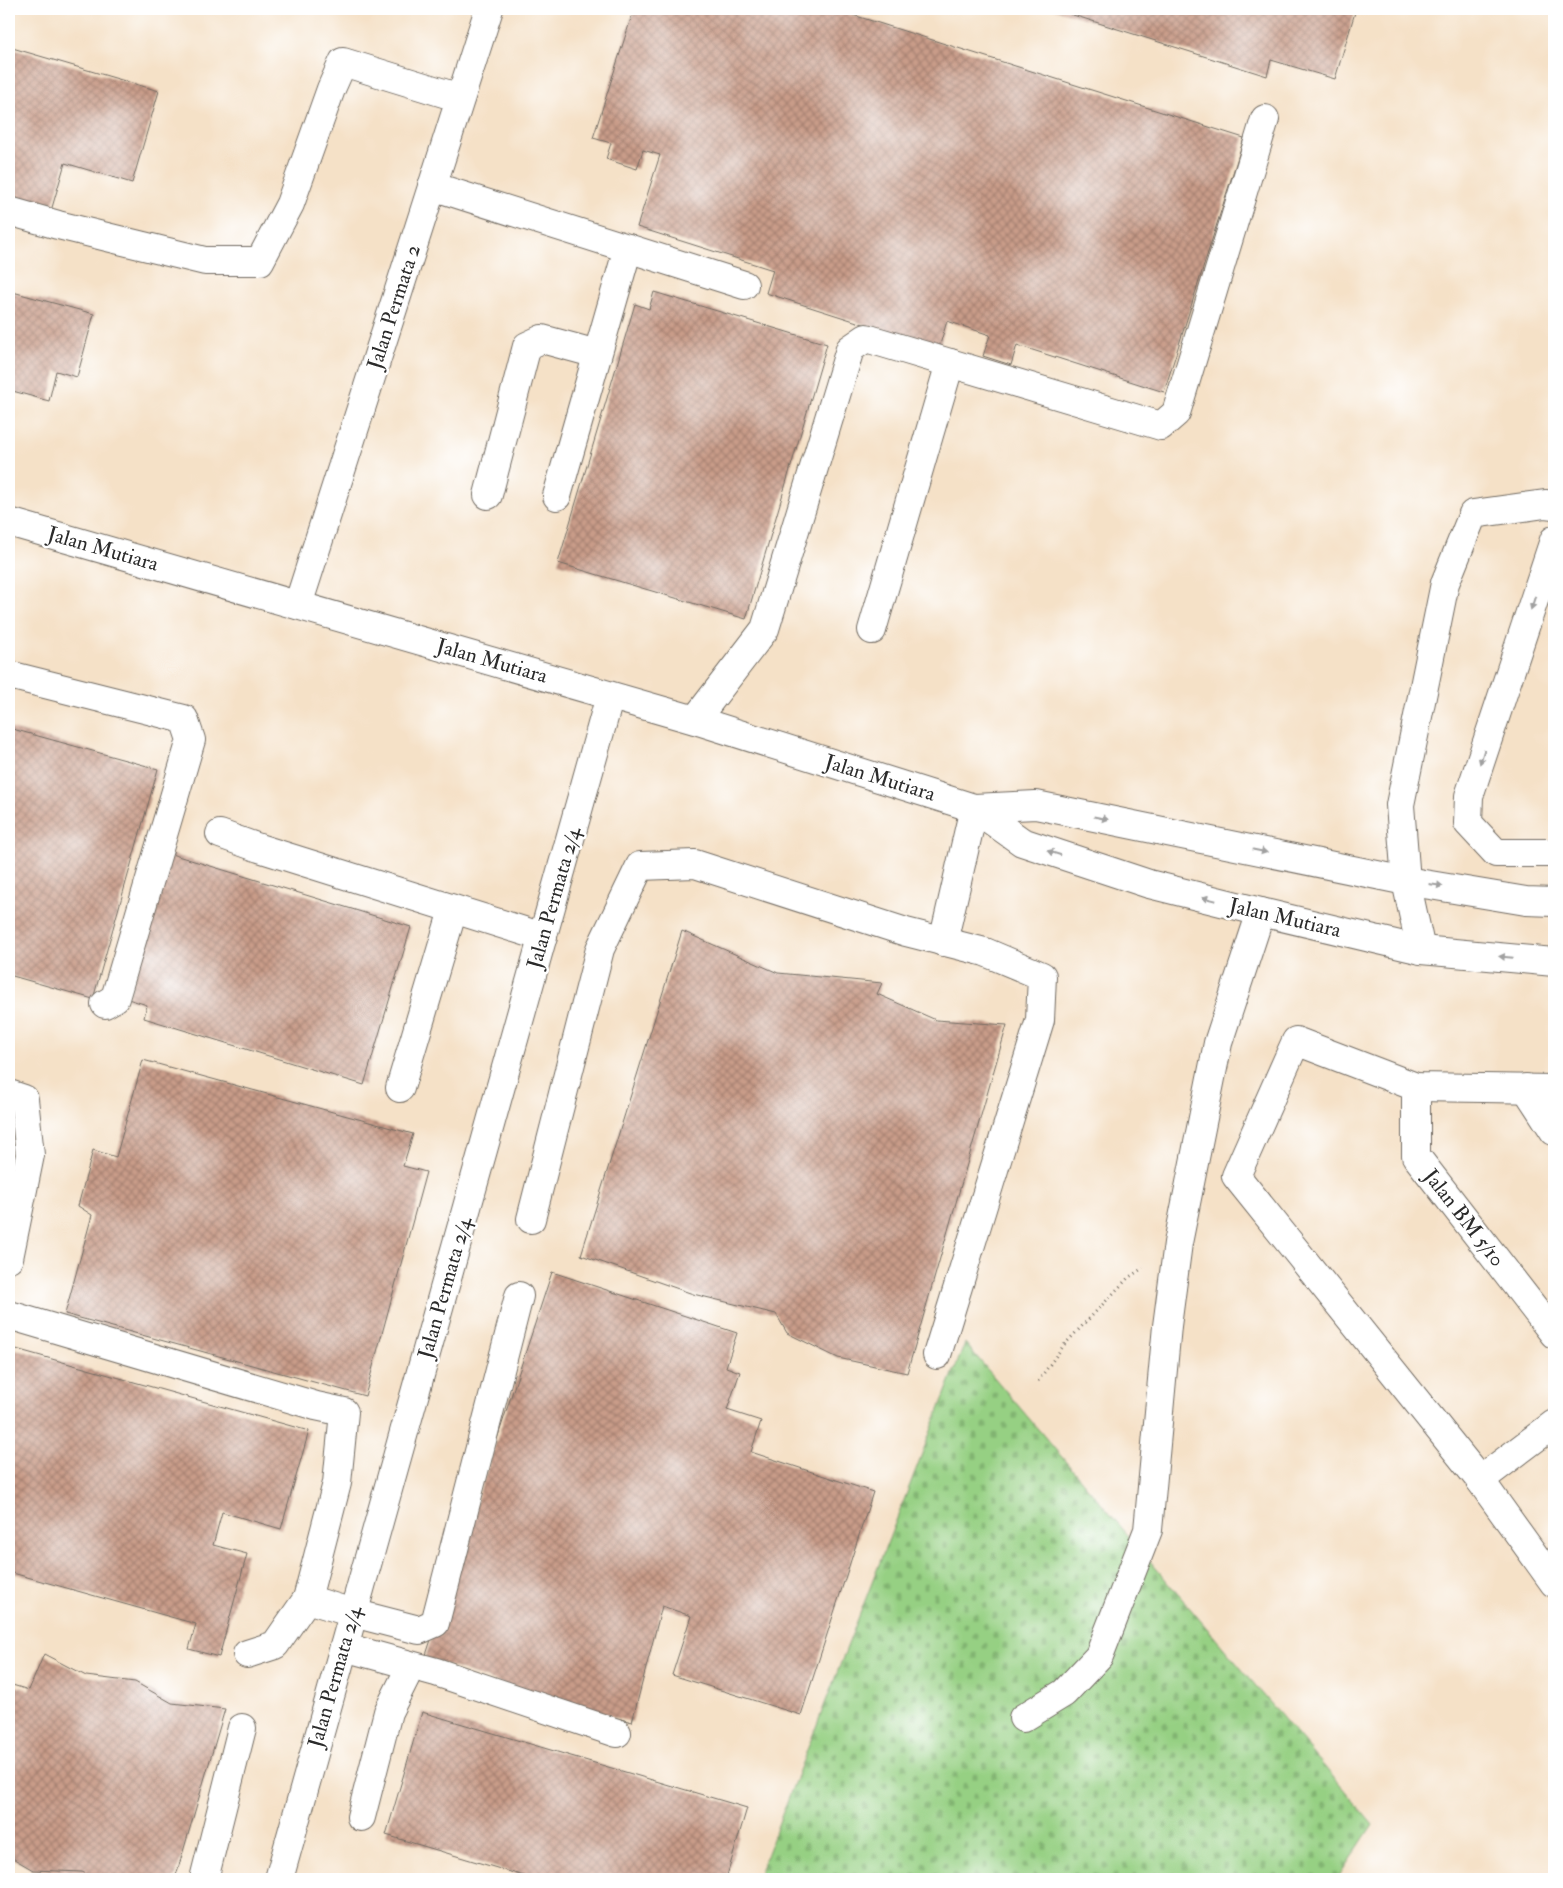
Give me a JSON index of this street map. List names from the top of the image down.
{
  "streets": {
    "street": [
      "Jalan Permata 2",
      "Jalan Mutiara",
      "Jalan Permata 2/4",
      "Jalan BM 5/10"
    ]
  },
  "crossings": [
    ["Jalan Permata 2", "Jalan Mutiara"],
    ["Jalan Mutiara", "Jalan Permata 2/4"]
  ]
}
